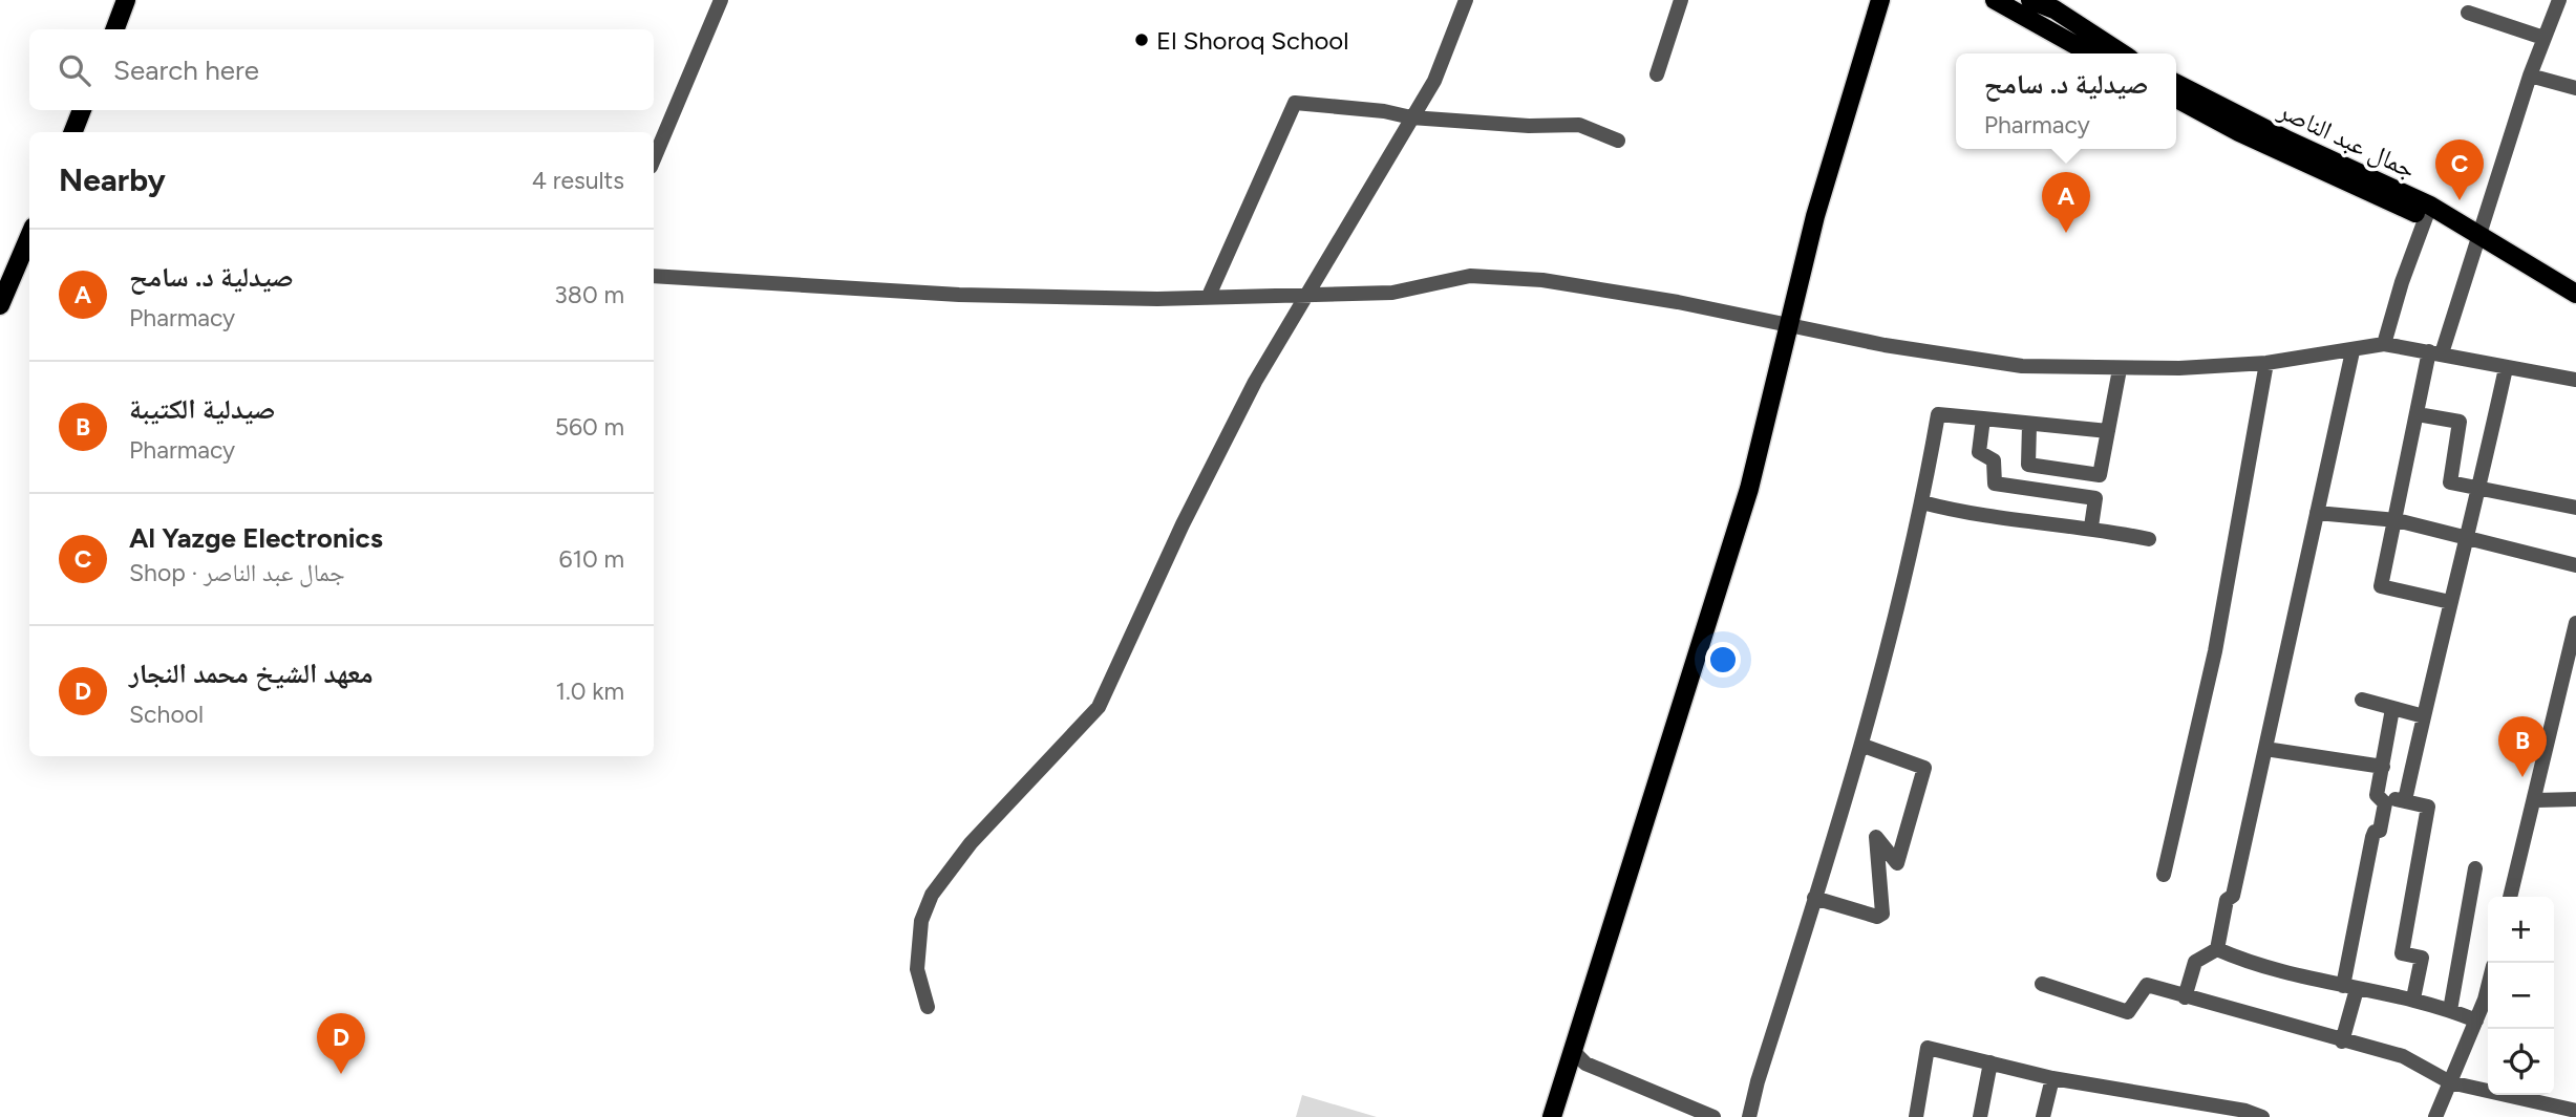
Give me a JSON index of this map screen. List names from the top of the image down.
{
  "streets": {
    "main road": ["جمال عبد الناصر"]
  },
  "places": ["El Shoroq School"],
  "page": {
    "search": "Search here",
    "popup": ["صيدلية د. سامح", "Pharmacy"],
    "heading": ["Nearby", "4 results"],
    "pins": [
      "C",
      "A",
      "B",
      "D"
    ],
    "list": [
      {
        "mark": "A",
        "name": "صيدلية د. سامح",
        "note": "Pharmacy",
        "value": "380 m"
      },
      {
        "mark": "B",
        "name": "صيدلية الكتيبة",
        "note": "Pharmacy",
        "value": "560 m"
      },
      {
        "mark": "C",
        "name": "Al Yazge Electronics",
        "note": "Shop · جمال عبد الناصر",
        "value": "610 m"
      },
      {
        "mark": "D",
        "name": "معهد الشيخ محمد النجار",
        "note": "School",
        "value": "1.0 km"
      }
    ],
    "map_buttons": ["+", "−"]
  }
}
